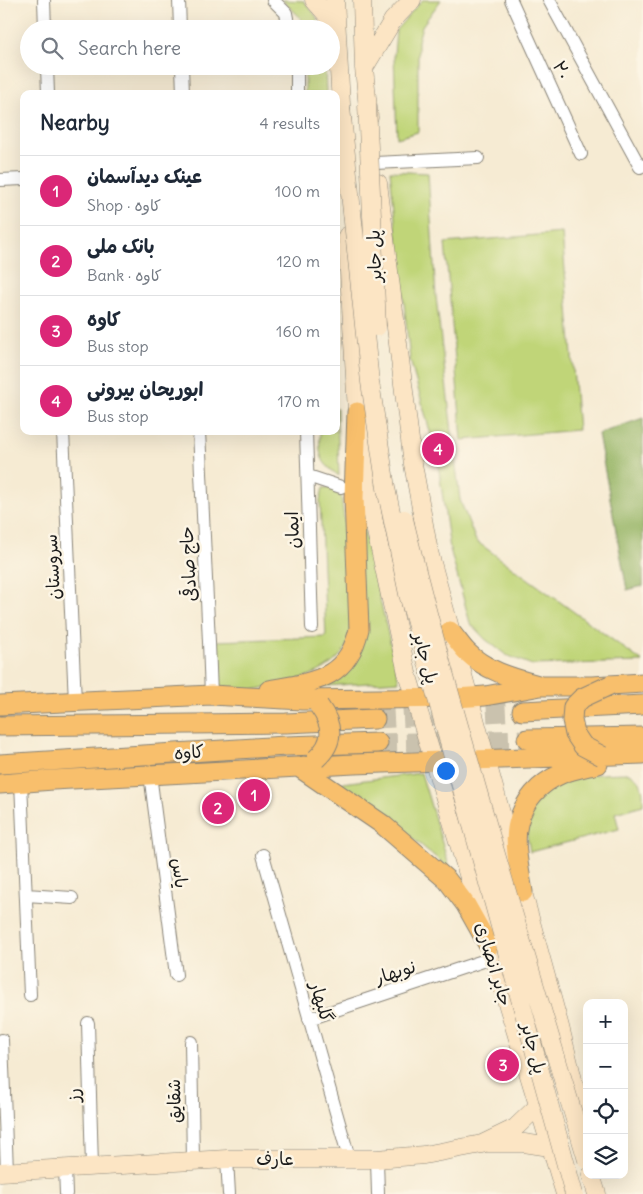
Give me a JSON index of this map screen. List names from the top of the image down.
{
  "streets": {
    "main road": [
      "پل جابر",
      "کاوه",
      "جابر انصاری",
      "عارف"
    ],
    "street": [
      "۲۰",
      "ایمان",
      "حاج صادقی",
      "سروستان",
      "یاس",
      "نوبهار",
      "گلبهار",
      "رز",
      "شقایق"
    ]
  },
  "crossings": [
    ["پل جابر", "جابر انصاری"],
    ["جابر انصاری", "نوبهار"],
    ["جابر انصاری", "عارف"],
    ["نوبهار", "گلبهار"],
    ["گلبهار", "عارف"],
    ["رز", "عارف"],
    ["شقایق", "عارف"]
  ],
  "page": {
    "search": "Search here",
    "heading": ["Nearby", "4 results"],
    "list": [
      {
        "mark": "1",
        "name": "عینک دیدآسمان",
        "note": "Shop · کاوه",
        "value": "100 m"
      },
      {
        "mark": "2",
        "name": "بانک ملی",
        "note": "Bank · کاوه",
        "value": "120 m"
      },
      {
        "mark": "3",
        "name": "کاوه",
        "note": "Bus stop",
        "value": "160 m"
      },
      {
        "mark": "4",
        "name": "ابوریحان بیرونی",
        "note": "Bus stop",
        "value": "170 m"
      }
    ],
    "pins": [
      "4",
      "1",
      "2",
      "3"
    ],
    "map_buttons": ["+", "−"]
  }
}
